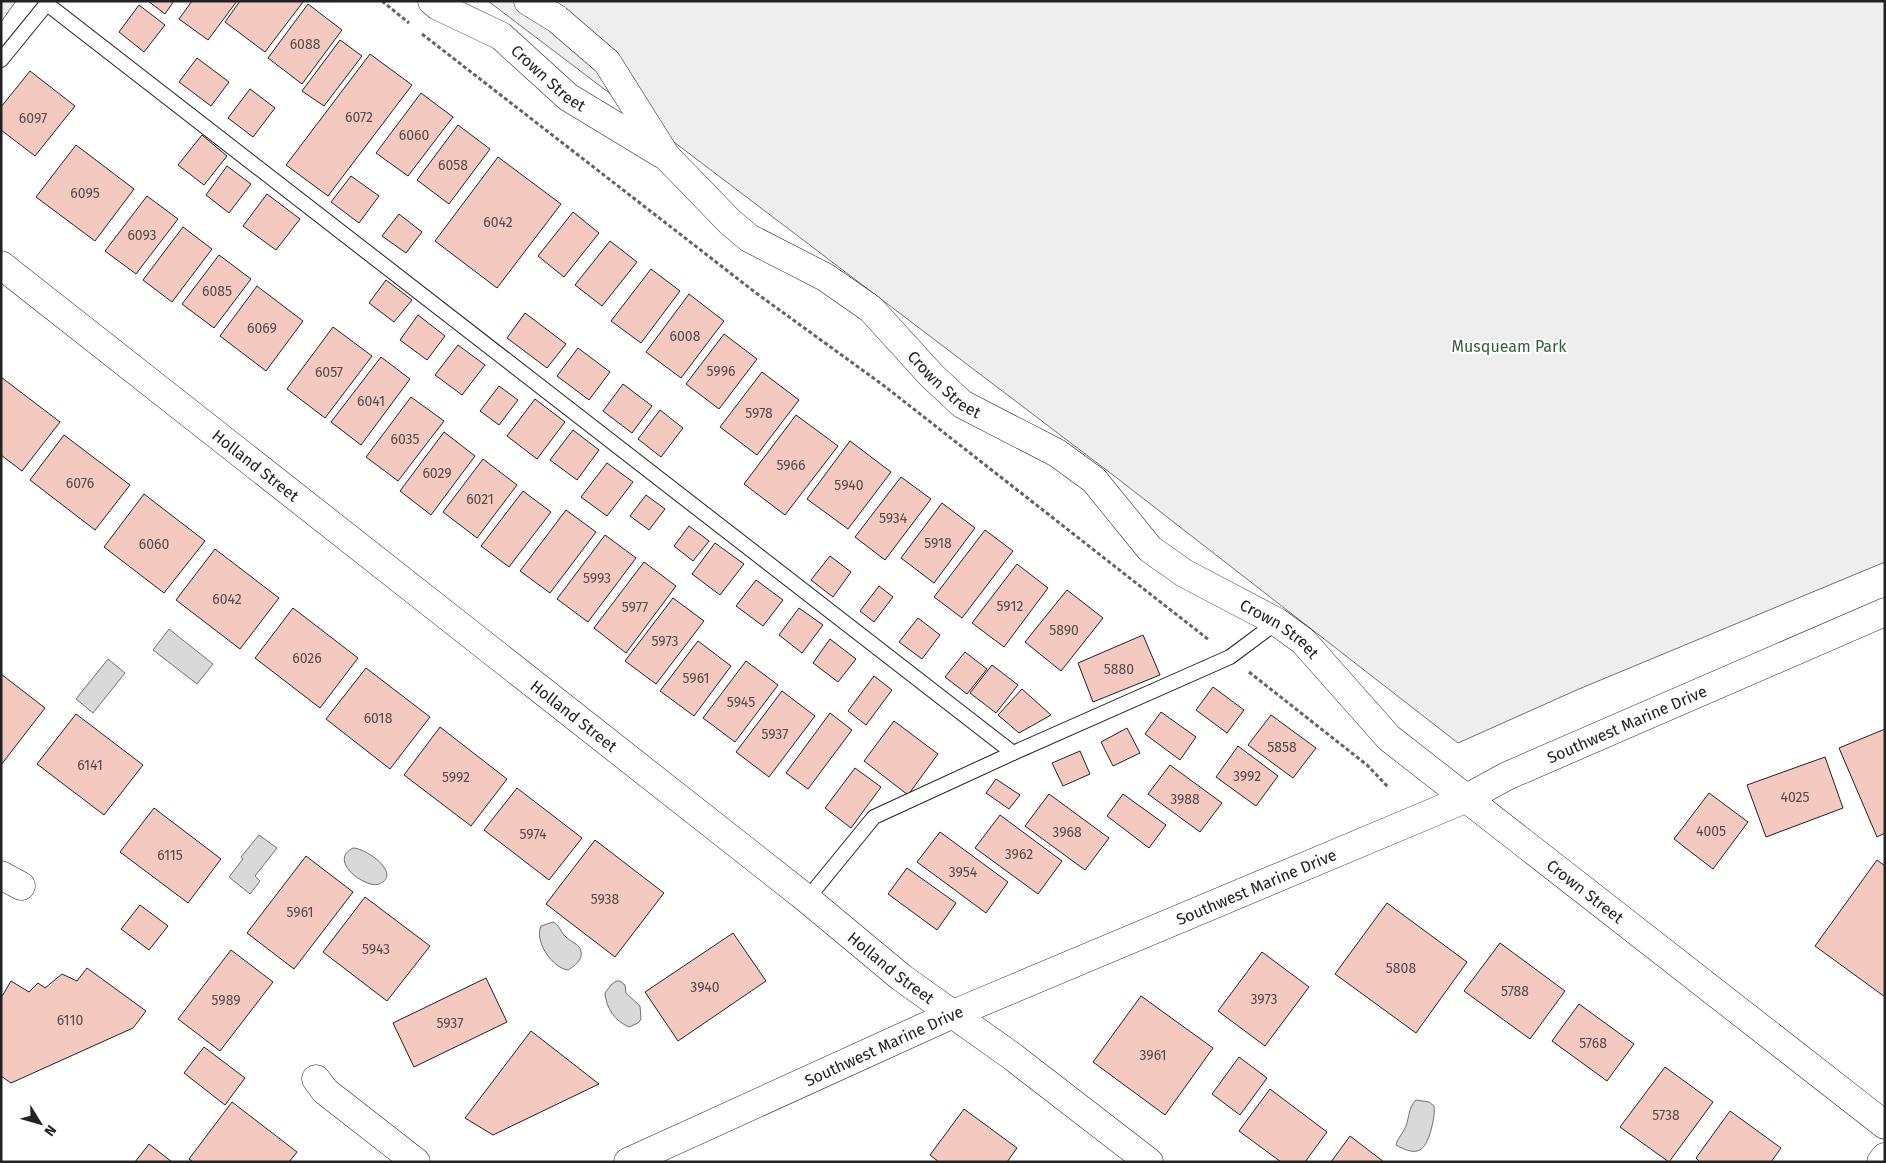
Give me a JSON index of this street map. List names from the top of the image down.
{
  "streets": {
    "street": ["Crown Street", "Holland Street", "Southwest Marine Drive"]
  },
  "crossings": [
    ["Crown Street", "Southwest Marine Drive"],
    ["Holland Street", "Southwest Marine Drive"]
  ],
  "parks": ["Musqueam Park"],
  "house_numbers": [
    "6088",
    "6072",
    "6097",
    "6060",
    "6058",
    "6095",
    "6042",
    "6093",
    "6085",
    "6069",
    "6008",
    "5996",
    "6057",
    "6041",
    "5978",
    "6035",
    "5966",
    "6029",
    "6076",
    "5940",
    "6021",
    "5934",
    "5918",
    "6060",
    "5993",
    "6042",
    "5912",
    "5977",
    "5890",
    "5973",
    "6026",
    "5880",
    "5961",
    "5945",
    "6018",
    "5937",
    "5858",
    "6141",
    "3992",
    "5992",
    "4025",
    "3988",
    "4005",
    "3968",
    "5974",
    "3962",
    "6115",
    "3954",
    "5938",
    "5961",
    "5943",
    "5808",
    "3940",
    "5788",
    "3973",
    "5989",
    "6110",
    "5937",
    "5768",
    "3961",
    "5738"
  ],
  "north": "bottom right"
}
